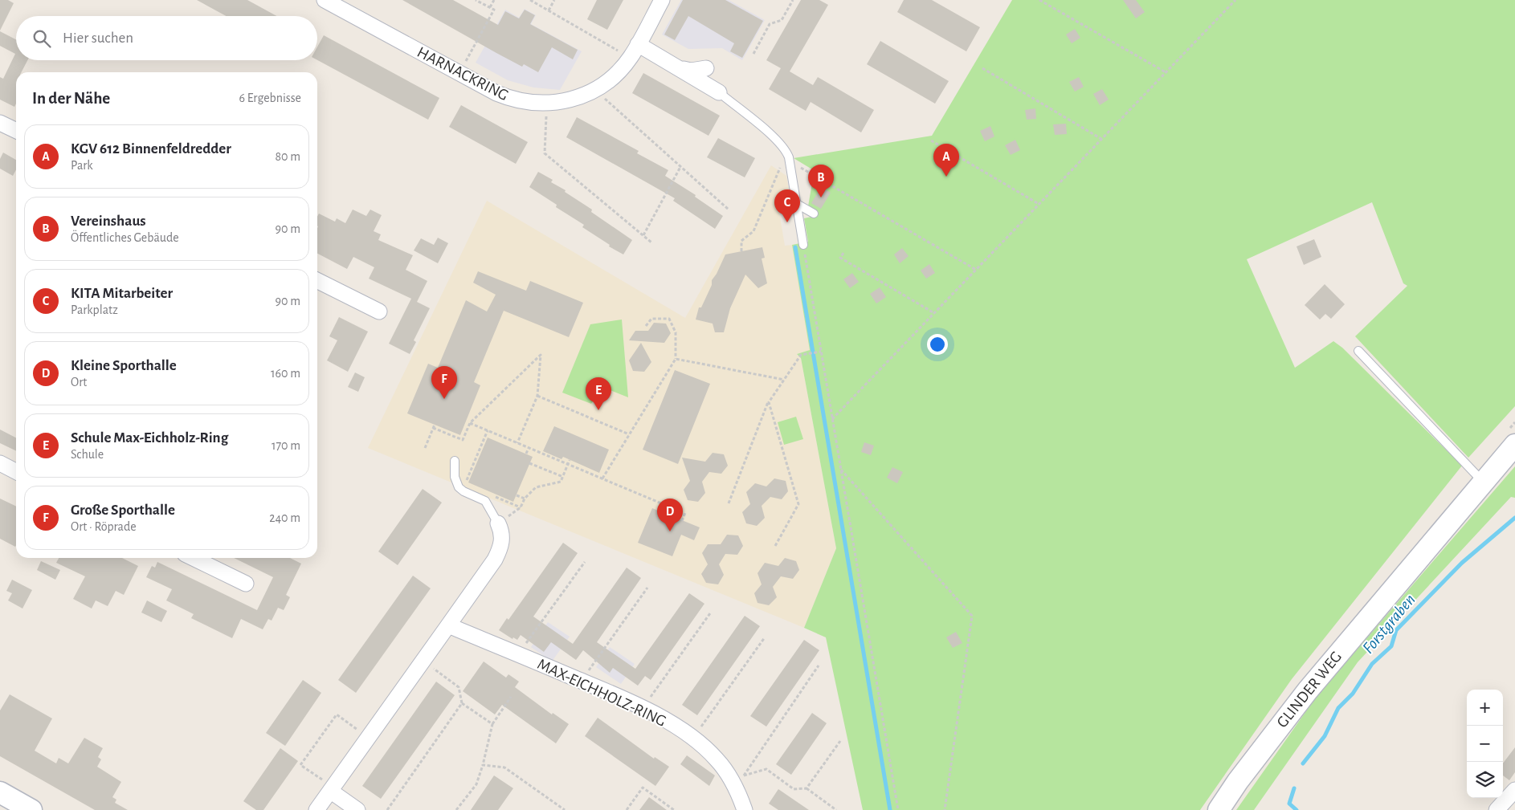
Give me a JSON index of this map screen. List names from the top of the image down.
{
  "streets": {
    "main road": ["GLINDER WEG"],
    "street": ["HARNACKRING", "MAX-EICHHOLZ-RING"]
  },
  "water": ["Forstgraben"],
  "page": {
    "search": "Hier suchen",
    "heading": ["In der Nähe", "6 Ergebnisse"],
    "list": [
      {
        "mark": "A",
        "name": "KGV 612 Binnenfeldredder",
        "note": "Park",
        "value": "80 m"
      },
      {
        "mark": "B",
        "name": "Vereinshaus",
        "note": "Öffentliches Gebäude",
        "value": "90 m"
      },
      {
        "mark": "C",
        "name": "KITA Mitarbeiter",
        "note": "Parkplatz",
        "value": "90 m"
      },
      {
        "mark": "D",
        "name": "Kleine Sporthalle",
        "note": "Ort",
        "value": "160 m"
      },
      {
        "mark": "E",
        "name": "Schule Max-Eichholz-Ring",
        "note": "Schule",
        "value": "170 m"
      },
      {
        "mark": "F",
        "name": "Große Sporthalle",
        "note": "Ort · Röprade",
        "value": "240 m"
      }
    ],
    "pins": [
      "A",
      "B",
      "C",
      "F",
      "E",
      "D"
    ],
    "map_buttons": ["+", "−"]
  }
}
